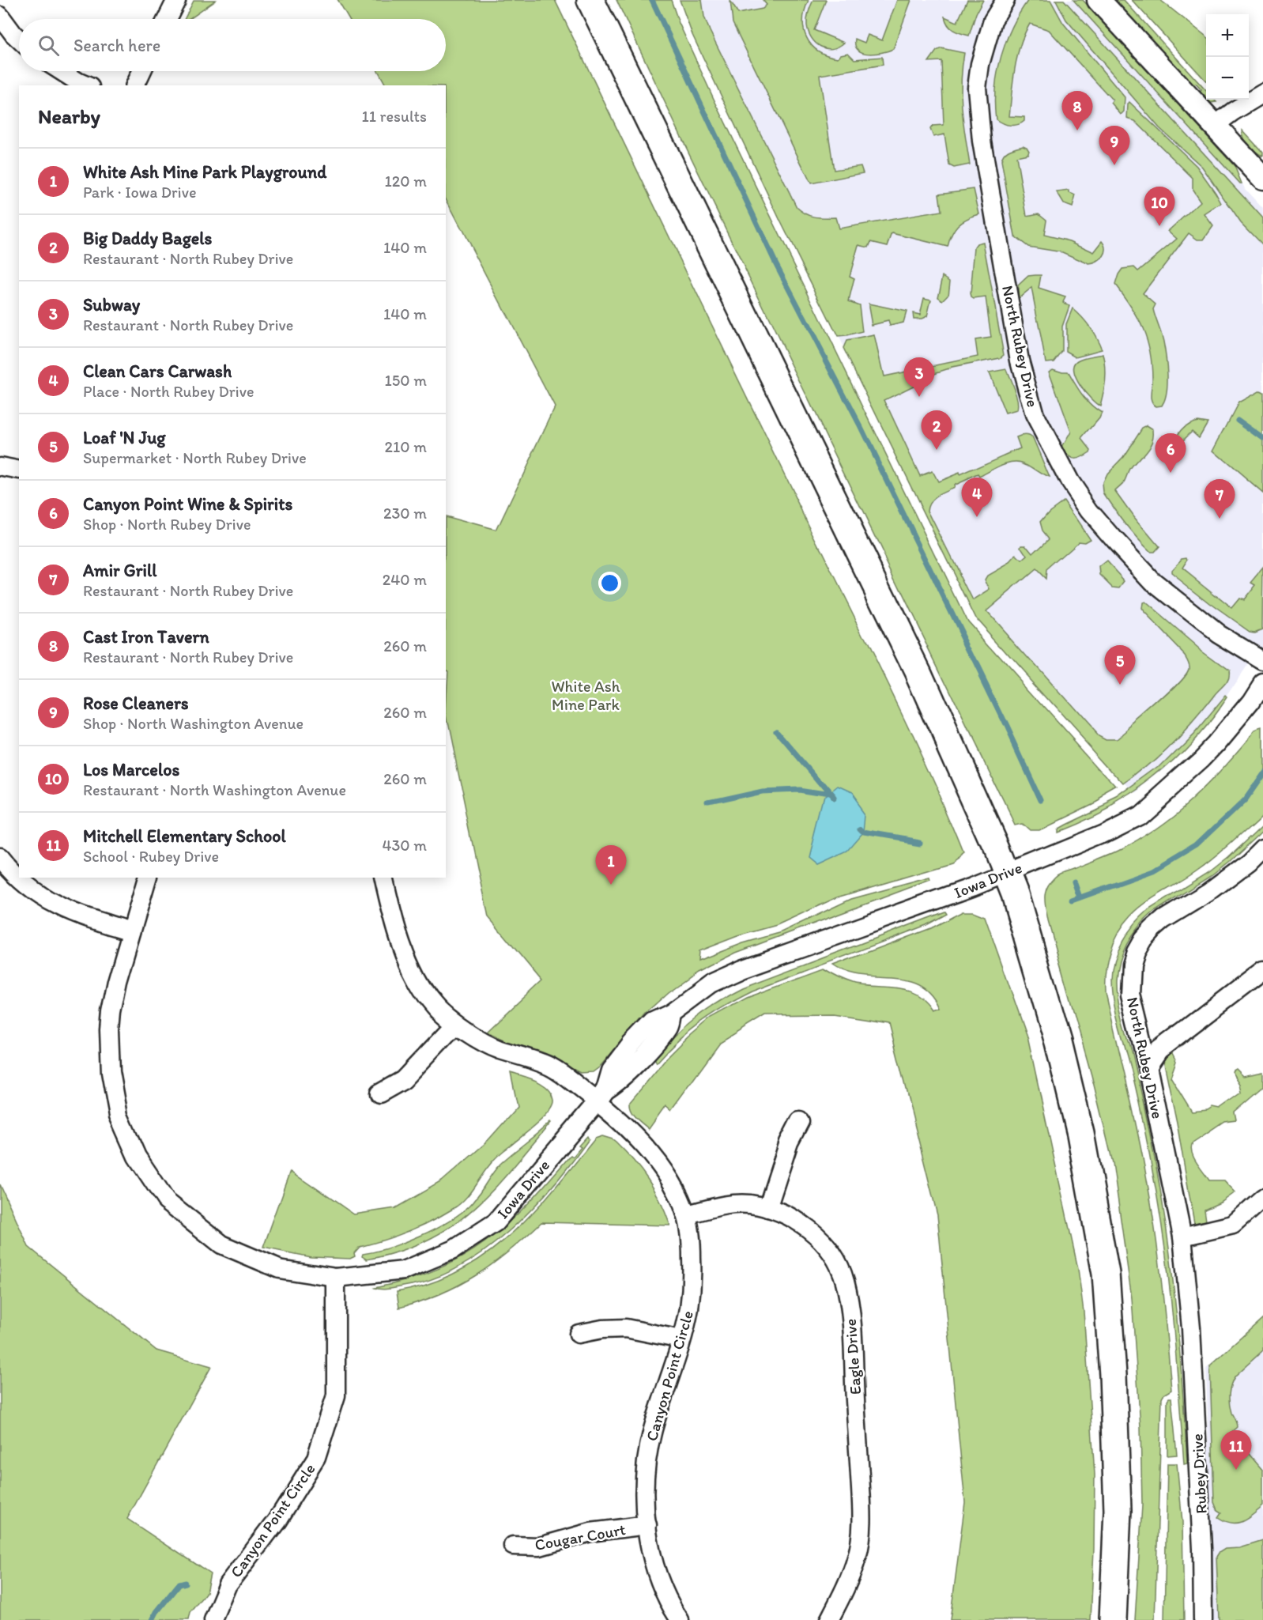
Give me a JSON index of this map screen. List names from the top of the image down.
{
  "streets": {
    "street": [
      "North Rubey Drive",
      "Iowa Drive",
      "Eagle Drive",
      "Canyon Point Circle",
      "Rubey Drive",
      "Cougar Court"
    ]
  },
  "crossings": [
    ["North Rubey Drive", "Rubey Drive"],
    ["Iowa Drive", "Canyon Point Circle"],
    ["Eagle Drive", "Canyon Point Circle"],
    ["Canyon Point Circle", "Cougar Court"]
  ],
  "parks": ["White Ash Mine Park"],
  "page": {
    "map_buttons": ["+", "−"],
    "search": "Search here",
    "heading": ["Nearby", "11 results"],
    "pins": [
      "8",
      "9",
      "10",
      "3",
      "2",
      "6",
      "4",
      "7",
      "5",
      "1",
      "11"
    ],
    "list": [
      {
        "mark": "1",
        "name": "White Ash Mine Park Playground",
        "note": "Park · Iowa Drive",
        "value": "120 m"
      },
      {
        "mark": "2",
        "name": "Big Daddy Bagels",
        "note": "Restaurant · North Rubey Drive",
        "value": "140 m"
      },
      {
        "mark": "3",
        "name": "Subway",
        "note": "Restaurant · North Rubey Drive",
        "value": "140 m"
      },
      {
        "mark": "4",
        "name": "Clean Cars Carwash",
        "note": "Place · North Rubey Drive",
        "value": "150 m"
      },
      {
        "mark": "5",
        "name": "Loaf 'N Jug",
        "note": "Supermarket · North Rubey Drive",
        "value": "210 m"
      },
      {
        "mark": "6",
        "name": "Canyon Point Wine & Spirits",
        "note": "Shop · North Rubey Drive",
        "value": "230 m"
      },
      {
        "mark": "7",
        "name": "Amir Grill",
        "note": "Restaurant · North Rubey Drive",
        "value": "240 m"
      },
      {
        "mark": "8",
        "name": "Cast Iron Tavern",
        "note": "Restaurant · North Rubey Drive",
        "value": "260 m"
      },
      {
        "mark": "9",
        "name": "Rose Cleaners",
        "note": "Shop · North Washington Avenue",
        "value": "260 m"
      },
      {
        "mark": "10",
        "name": "Los Marcelos",
        "note": "Restaurant · North Washington Avenue",
        "value": "260 m"
      },
      {
        "mark": "11",
        "name": "Mitchell Elementary School",
        "note": "School · Rubey Drive",
        "value": "430 m"
      }
    ]
  }
}
